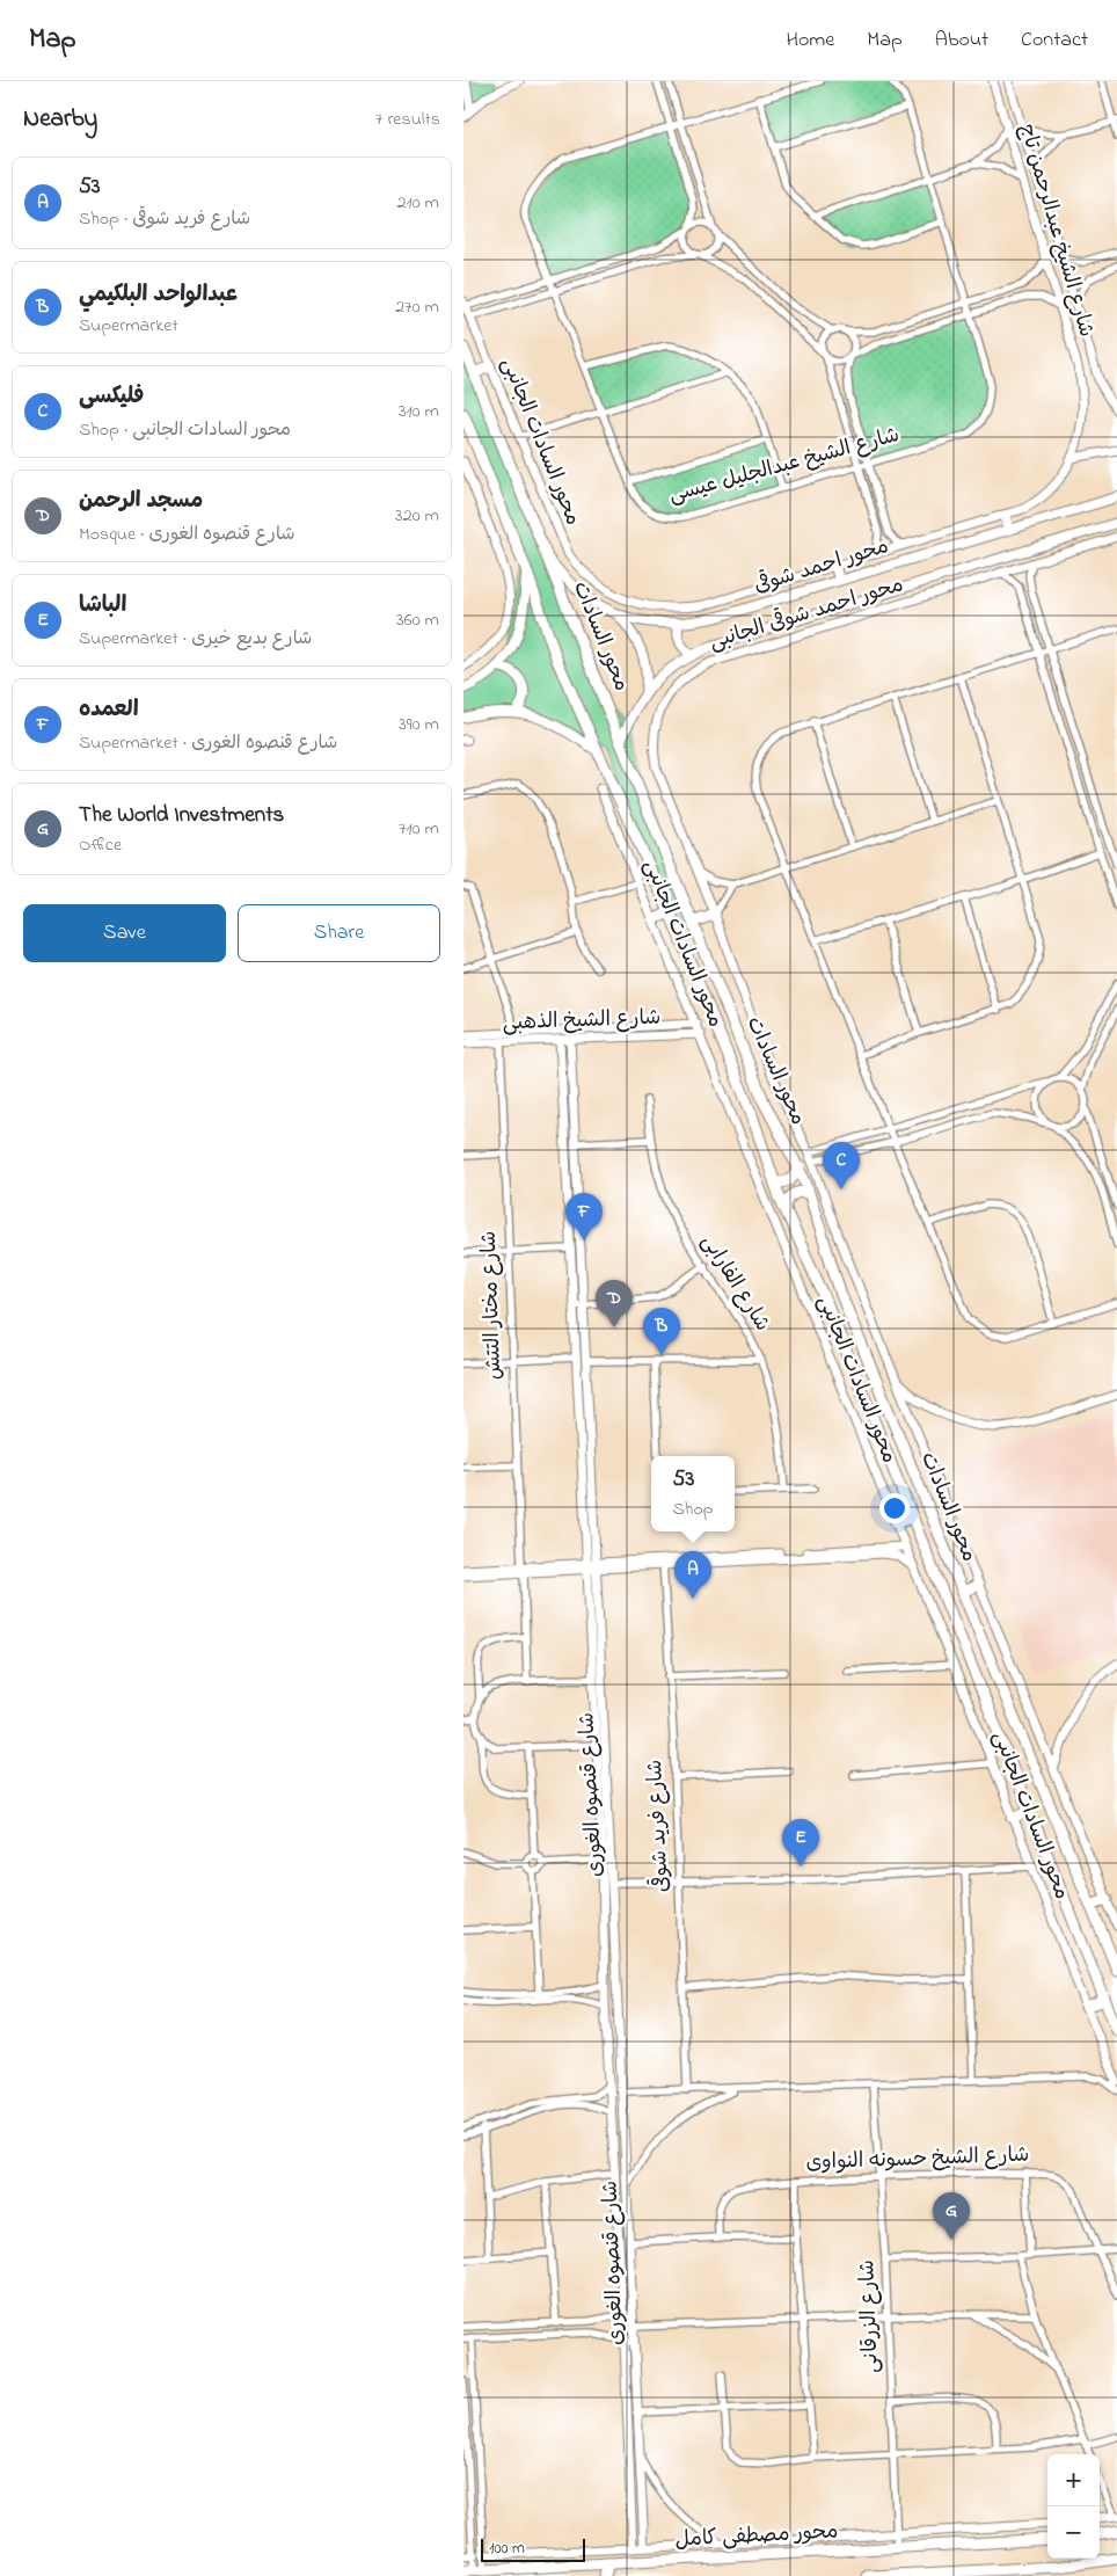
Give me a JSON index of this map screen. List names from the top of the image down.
{
  "streets": {
    "main road": ["محور احمد شوقى", "محور السادات", "محور مصطفى كامل"],
    "street": [
      "شارع الشيخ عبدالرحمن تاج",
      "محور السادات الجانبى",
      "شارع الشيخ عبدالجليل عيسى",
      "محور احمد شوقى الجانبى",
      "شارع الشيخ الذهبى",
      "شارع الفارابى",
      "شارع مختار التتش",
      "شارع قنصوه الغورى",
      "شارع فريد شوقى",
      "شارع الشيخ حسونه النواوى",
      "شارع الزرقانى"
    ]
  },
  "crossings": [
    ["شارع الشيخ عبدالرحمن تاج", "محور احمد شوقى الجانبى"],
    ["محور السادات الجانبى", "محور احمد شوقى الجانبى"],
    ["محور السادات الجانبى", "شارع الشيخ الذهبى"],
    ["محور احمد شوقى", "محور السادات"],
    ["شارع الشيخ الذهبى", "شارع مختار التتش"],
    ["شارع الشيخ الذهبى", "شارع قنصوه الغورى"],
    ["شارع الشيخ حسونه النواوى", "شارع الزرقانى"],
    ["شارع الزرقانى", "محور مصطفى كامل"]
  ],
  "scale_bar": "100 m",
  "page": {
    "header": "Map",
    "nav": [
      "Home",
      "Map",
      "About",
      "Contact"
    ],
    "heading": ["Nearby", "7 results"],
    "list": [
      {
        "mark": "A",
        "name": "53",
        "note": "Shop · شارع فريد شوقى",
        "value": "210 m"
      },
      {
        "mark": "B",
        "name": "عبدالواحد البلكيمي",
        "note": "Supermarket",
        "value": "270 m"
      },
      {
        "mark": "C",
        "name": "فليكسى",
        "note": "Shop · محور السادات الجانبى",
        "value": "310 m"
      },
      {
        "mark": "D",
        "name": "مسجد الرحمن",
        "note": "Mosque · شارع قنصوه الغورى",
        "value": "320 m"
      },
      {
        "mark": "E",
        "name": "الباشا",
        "note": "Supermarket · شارع بديع خيرى",
        "value": "360 m"
      },
      {
        "mark": "F",
        "name": "العمده",
        "note": "Supermarket · شارع قنصوه الغورى",
        "value": "390 m"
      },
      {
        "mark": "G",
        "name": "The World Investments",
        "note": "Office",
        "value": "710 m"
      }
    ],
    "buttons": ["Save", "Share"],
    "pins": [
      "C",
      "F",
      "D",
      "B",
      "A",
      "E",
      "G"
    ],
    "popup": ["53", "Shop"],
    "map_buttons": ["+", "−"],
    "scale": "100 m"
  }
}
